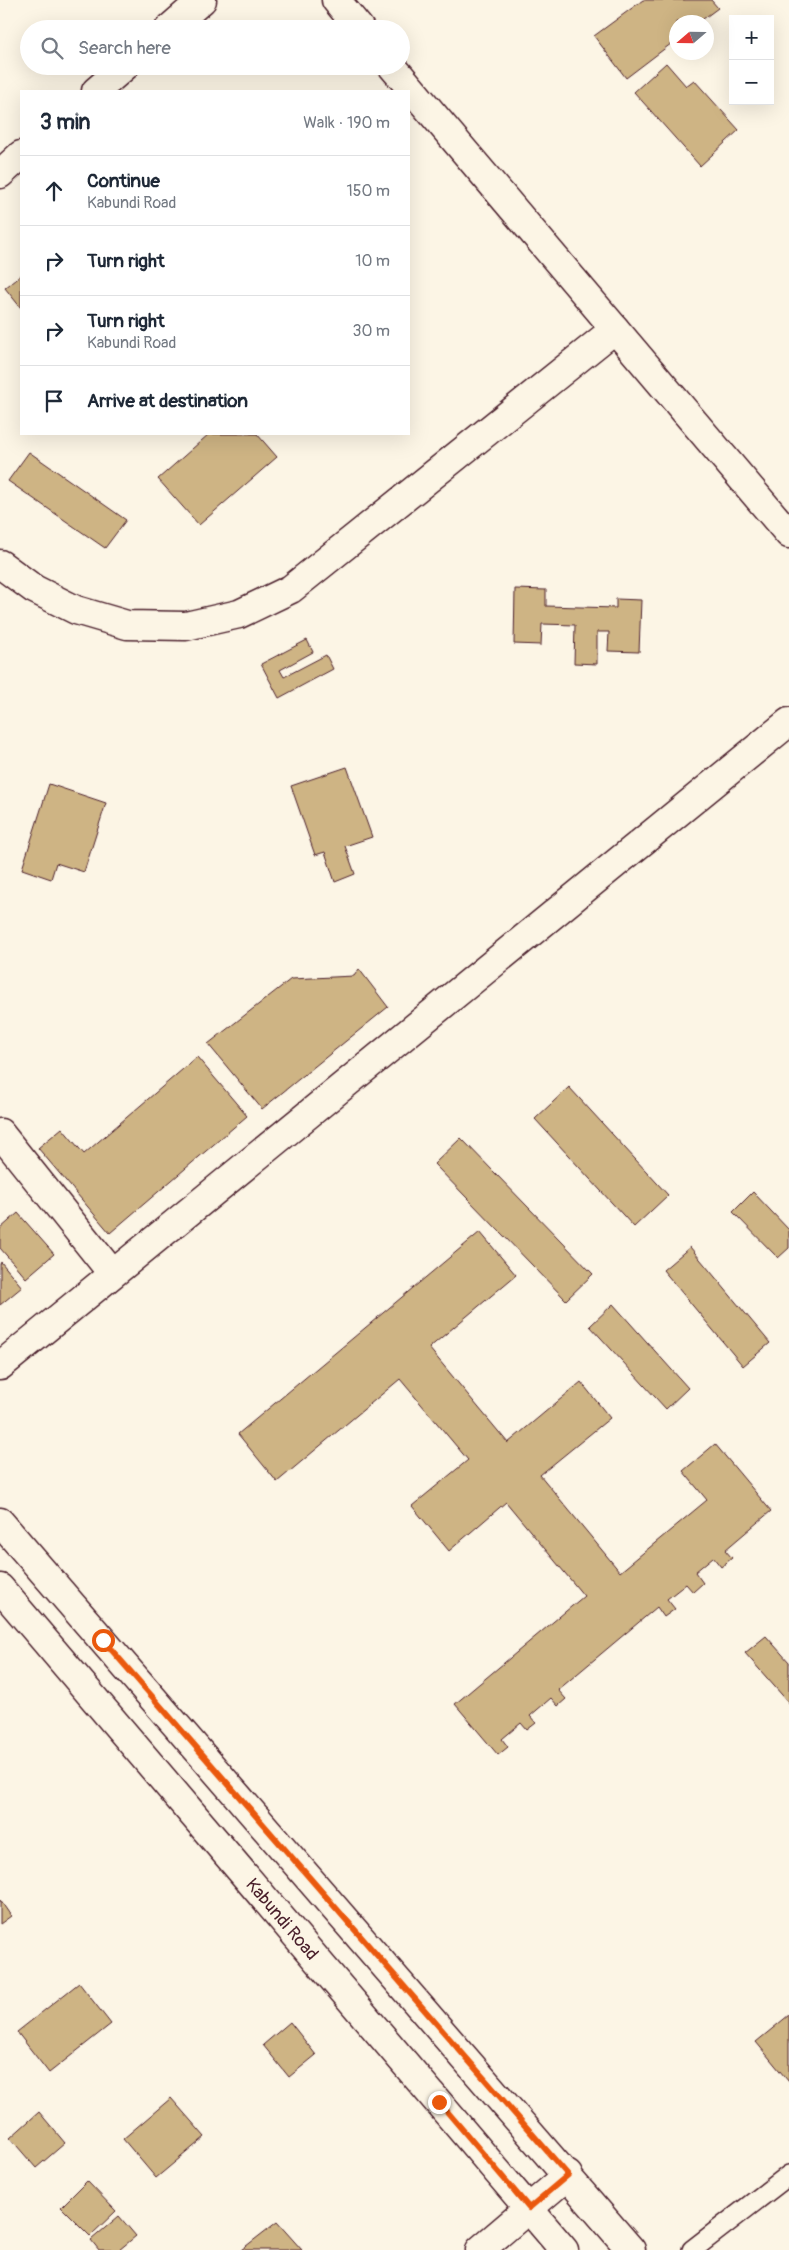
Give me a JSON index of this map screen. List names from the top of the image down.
{
  "streets": {
    "street": ["Kabundi Road"]
  },
  "north": "left",
  "page": {
    "map_buttons": ["+", "−"],
    "search": "Search here",
    "heading": ["3 min", "Walk · 190 m"],
    "list": [
      ["Continue", "Kabundi Road", "150 m"],
      ["Turn right", "10 m"],
      ["Turn right", "Kabundi Road", "30 m"],
      "Arrive at destination"
    ]
  }
}
